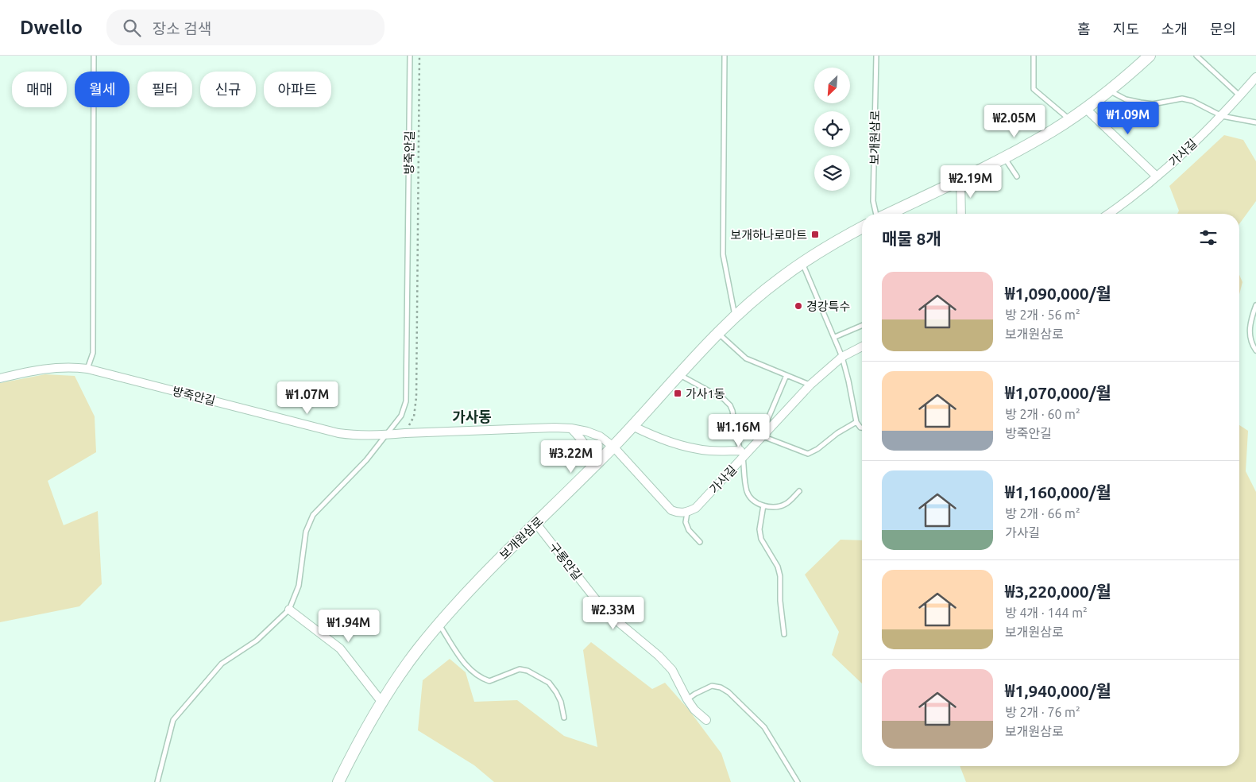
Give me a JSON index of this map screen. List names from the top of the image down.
{
  "streets": {
    "main road": ["보개원삼로"],
    "street": ["방죽안길", "가사길", "구롱안길"]
  },
  "crossings": [
    ["보개원삼로", "방죽안길"],
    ["보개원삼로", "구롱안길"]
  ],
  "districts": ["가사동"],
  "places": {
    "transit": ["보개하나로마트", "가사1동"],
    "other": ["경강특수"]
  },
  "north": "bottom left",
  "page": {
    "header": "Dwello",
    "search": "장소 검색",
    "nav": [
      "홈",
      "지도",
      "소개",
      "문의"
    ],
    "chip": [
      "매매",
      "월세",
      "필터",
      "신규",
      "아파트"
    ],
    "price": [
      "₩1.09M",
      "₩2.05M",
      "₩2.19M",
      "₩1.07M",
      "₩1.16M",
      "₩3.22M",
      "₩2.33M",
      "₩1.94M"
    ],
    "heading": "매물 8개",
    "list": [
      {
        "name": "₩1,090,000/월",
        "note": "방 2개 · 56 m² · 보개원삼로"
      },
      {
        "name": "₩1,070,000/월",
        "note": "방 2개 · 60 m² · 방죽안길"
      },
      {
        "name": "₩1,160,000/월",
        "note": "방 2개 · 66 m² · 가사길"
      },
      {
        "name": "₩3,220,000/월",
        "note": "방 4개 · 144 m² · 보개원삼로"
      },
      {
        "name": "₩1,940,000/월",
        "note": "방 2개 · 76 m² · 보개원삼로"
      }
    ]
  }
}
